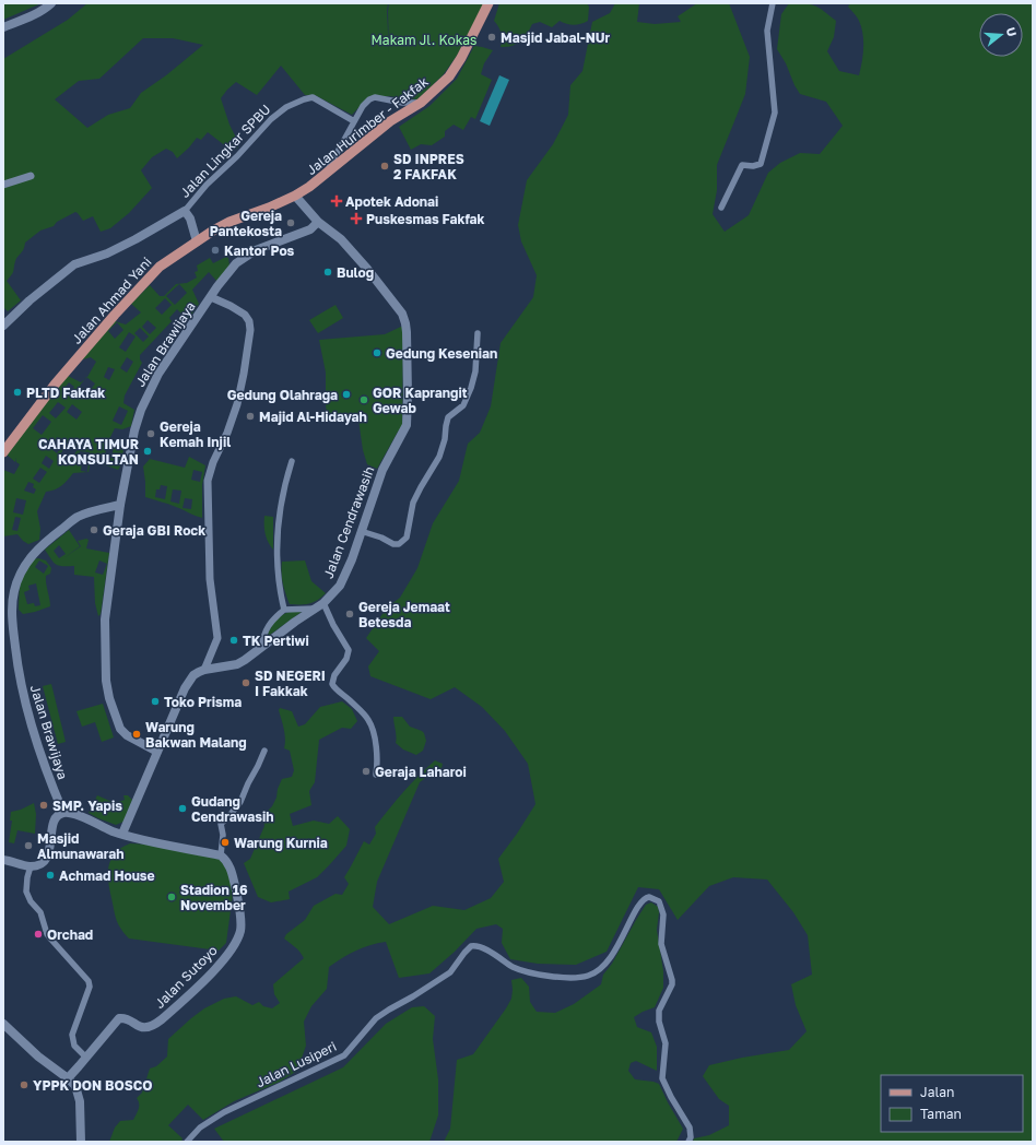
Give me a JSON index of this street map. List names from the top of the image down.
{
  "streets": {
    "main road": [
      "Jalan Hurimber - Fakfak",
      "Jalan Ahmad Yani",
      "Jalan Brawijaya",
      "Jalan Cendrawasih",
      "Jalan Sutoyo"
    ],
    "street": ["Jalan Lingkar SPBU", "Jalan Lusiperi"]
  },
  "crossings": [
    ["Jalan Hurimber - Fakfak", "Jalan Ahmad Yani"],
    ["Jalan Hurimber - Fakfak", "Jalan Cendrawasih"],
    ["Jalan Ahmad Yani", "Jalan Cendrawasih"],
    ["Jalan Brawijaya", "Jalan Cendrawasih"]
  ],
  "parks": ["Makam Jl. Kokas"],
  "places": {
    "other": [
      "Masjid Jabal-NUr",
      "SD INPRES 2 FAKFAK",
      "Gereja Pantekosta",
      "Kantor Pos",
      "Bulog",
      "Gedung Kesenian",
      "PLTD Fakfak",
      "Gedung Olahraga",
      "GOR Kaprangit Gewab",
      "Majid Al-Hidayah",
      "Gereja Kemah Injil",
      "CAHAYA TIMUR KONSULTAN",
      "Geraja GBI Rock",
      "Gereja Jemaat Betesda",
      "TK Pertiwi",
      "SD NEGERI I Fakkak",
      "Toko Prisma",
      "Warung Bakwan Malang",
      "Geraja Laharoi",
      "SMP. Yapis",
      "Gudang Cendrawasih",
      "Warung Kurnia",
      "Masjid Almunawarah",
      "Achmad House",
      "Stadion 16 November",
      "Orchad",
      "YPPK DON BOSCO"
    ],
    "health": ["Apotek Adonai", "Puskesmas Fakfak"]
  },
  "legend": ["Jalan", "Taman"],
  "north": "right"
}
